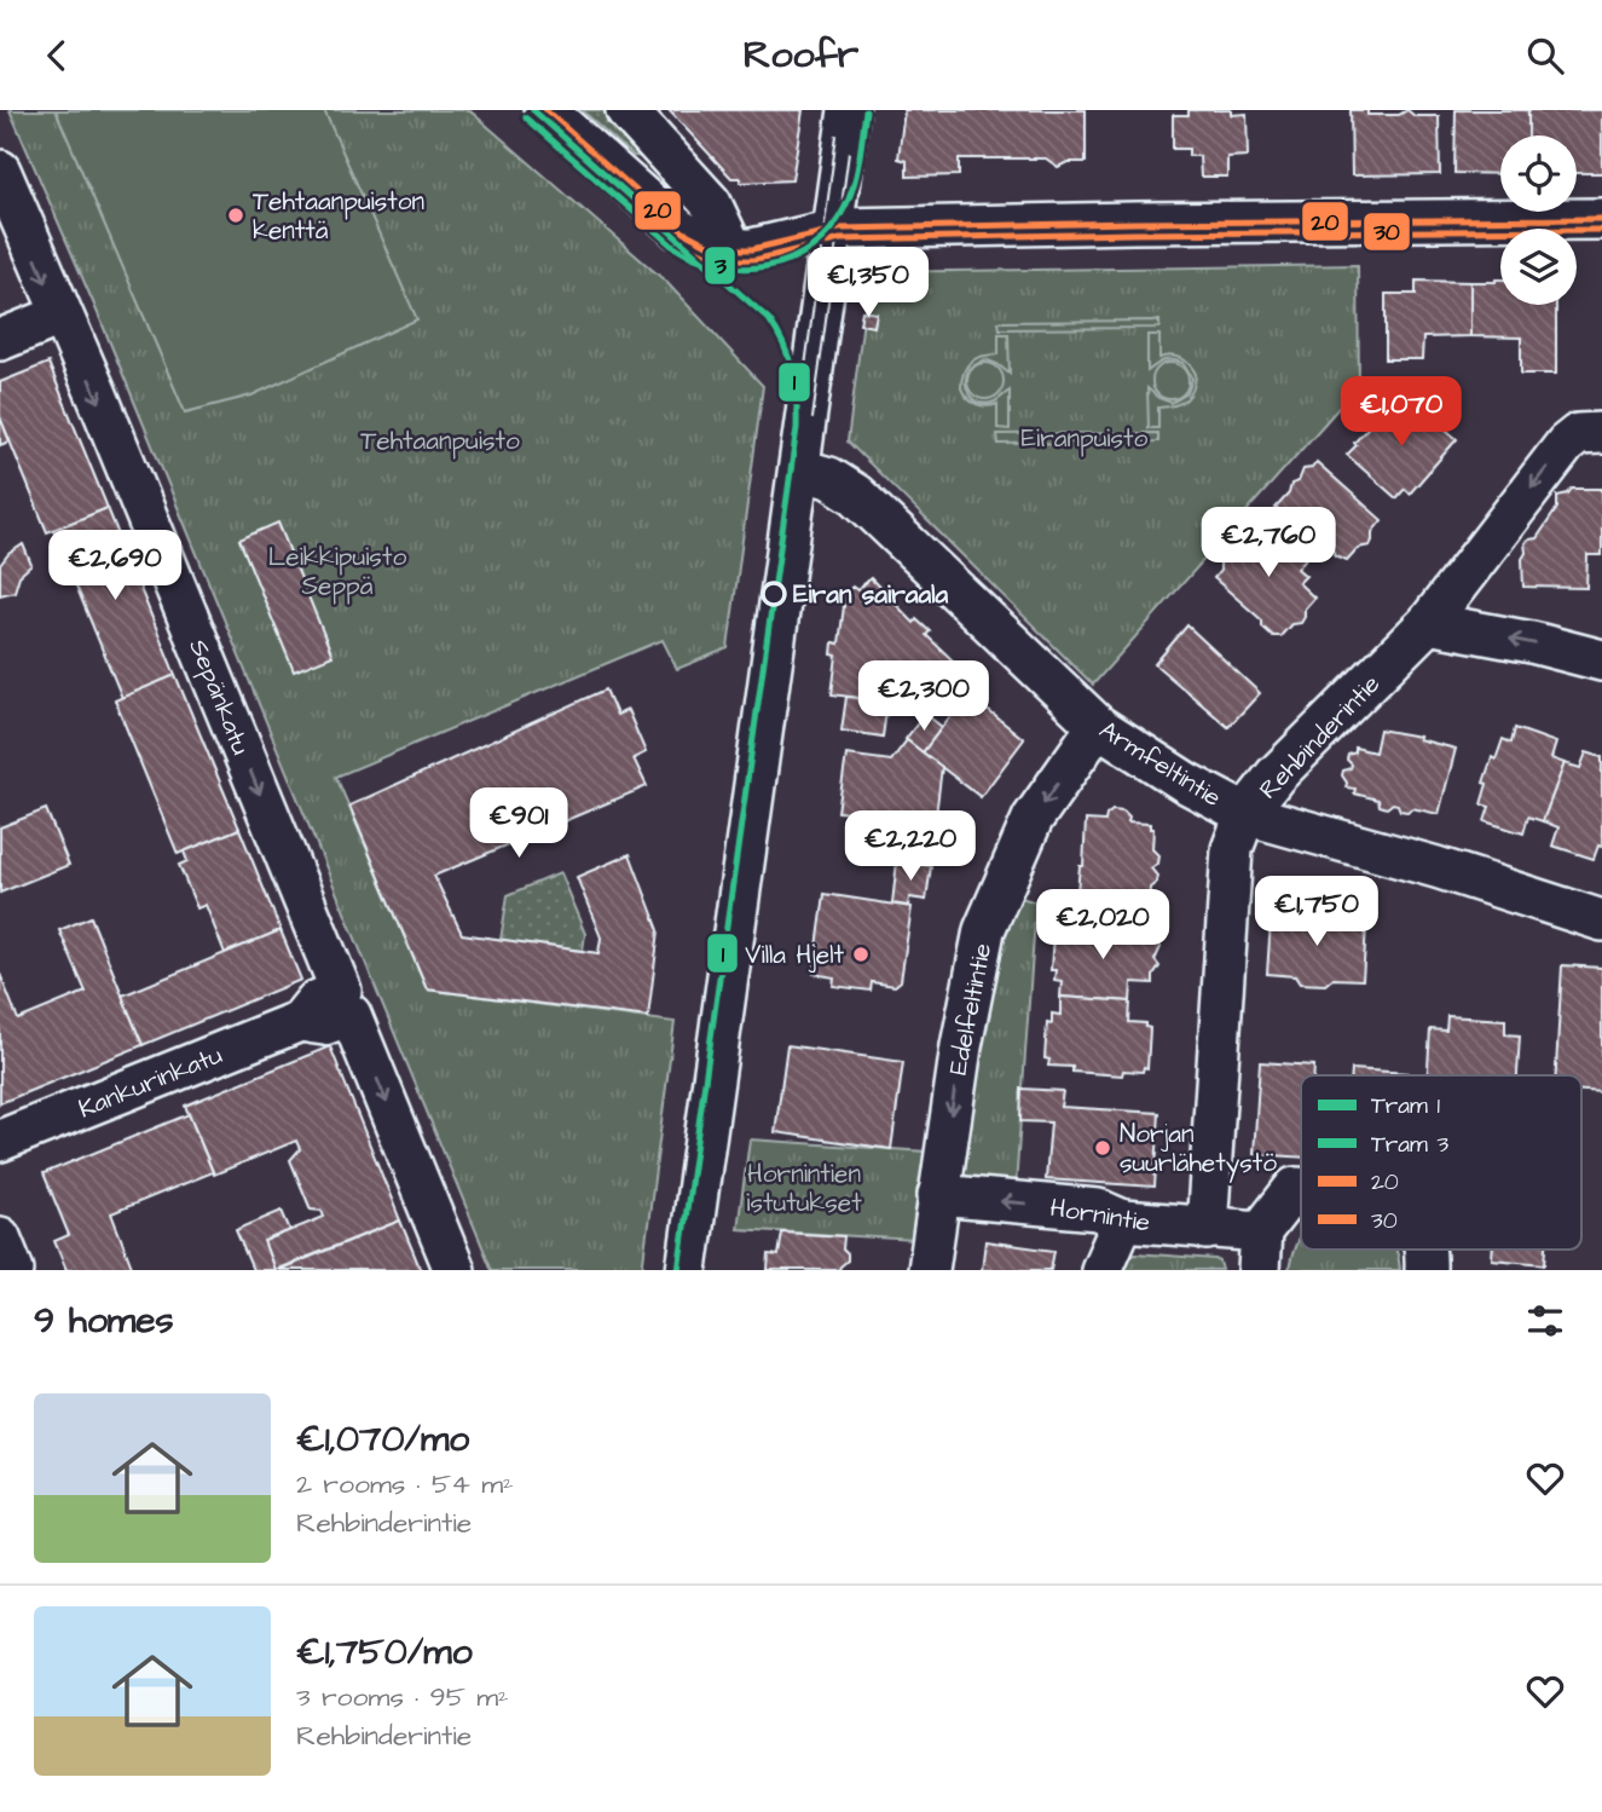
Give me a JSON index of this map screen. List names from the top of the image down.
{
  "streets": {
    "street": [
      "Sepänkatu",
      "Rehbinderintie",
      "Armfeltintie",
      "Edelfeltintie",
      "Kankurinkatu",
      "Hornintie"
    ]
  },
  "crossings": [
    ["Sepänkatu", "Kankurinkatu"],
    ["Rehbinderintie", "Armfeltintie"],
    ["Rehbinderintie", "Hornintie"],
    ["Armfeltintie", "Edelfeltintie"],
    ["Edelfeltintie", "Hornintie"]
  ],
  "one_way": ["Sepänkatu", "Hornintie"],
  "parks": [
    "Eiranpuisto",
    "Tehtaanpuisto",
    "Leikkipuisto Seppä",
    "Hornintien istutukset"
  ],
  "places": [
    "Tehtaanpuiston kenttä",
    "Eiran sairaala",
    "Villa Hjelt",
    "Norjan suurlähetystö"
  ],
  "lines": [
    "tram line 1",
    "transit line 20",
    "tram line 3",
    "transit line 30"
  ],
  "legend": [
    "Tram 1",
    "Tram 3",
    "20",
    "30"
  ],
  "page": {
    "header": "Roofr",
    "price": [
      "€1,350",
      "€1,070",
      "€2,760",
      "€2,690",
      "€2,300",
      "€901",
      "€2,220",
      "€1,750",
      "€2,020"
    ],
    "heading": "9 homes",
    "list": [
      {
        "name": "€1,070/mo",
        "note": "2 rooms · 54 m² · Rehbinderintie"
      },
      {
        "name": "€1,750/mo",
        "note": "3 rooms · 95 m² · Rehbinderintie"
      }
    ]
  }
}
